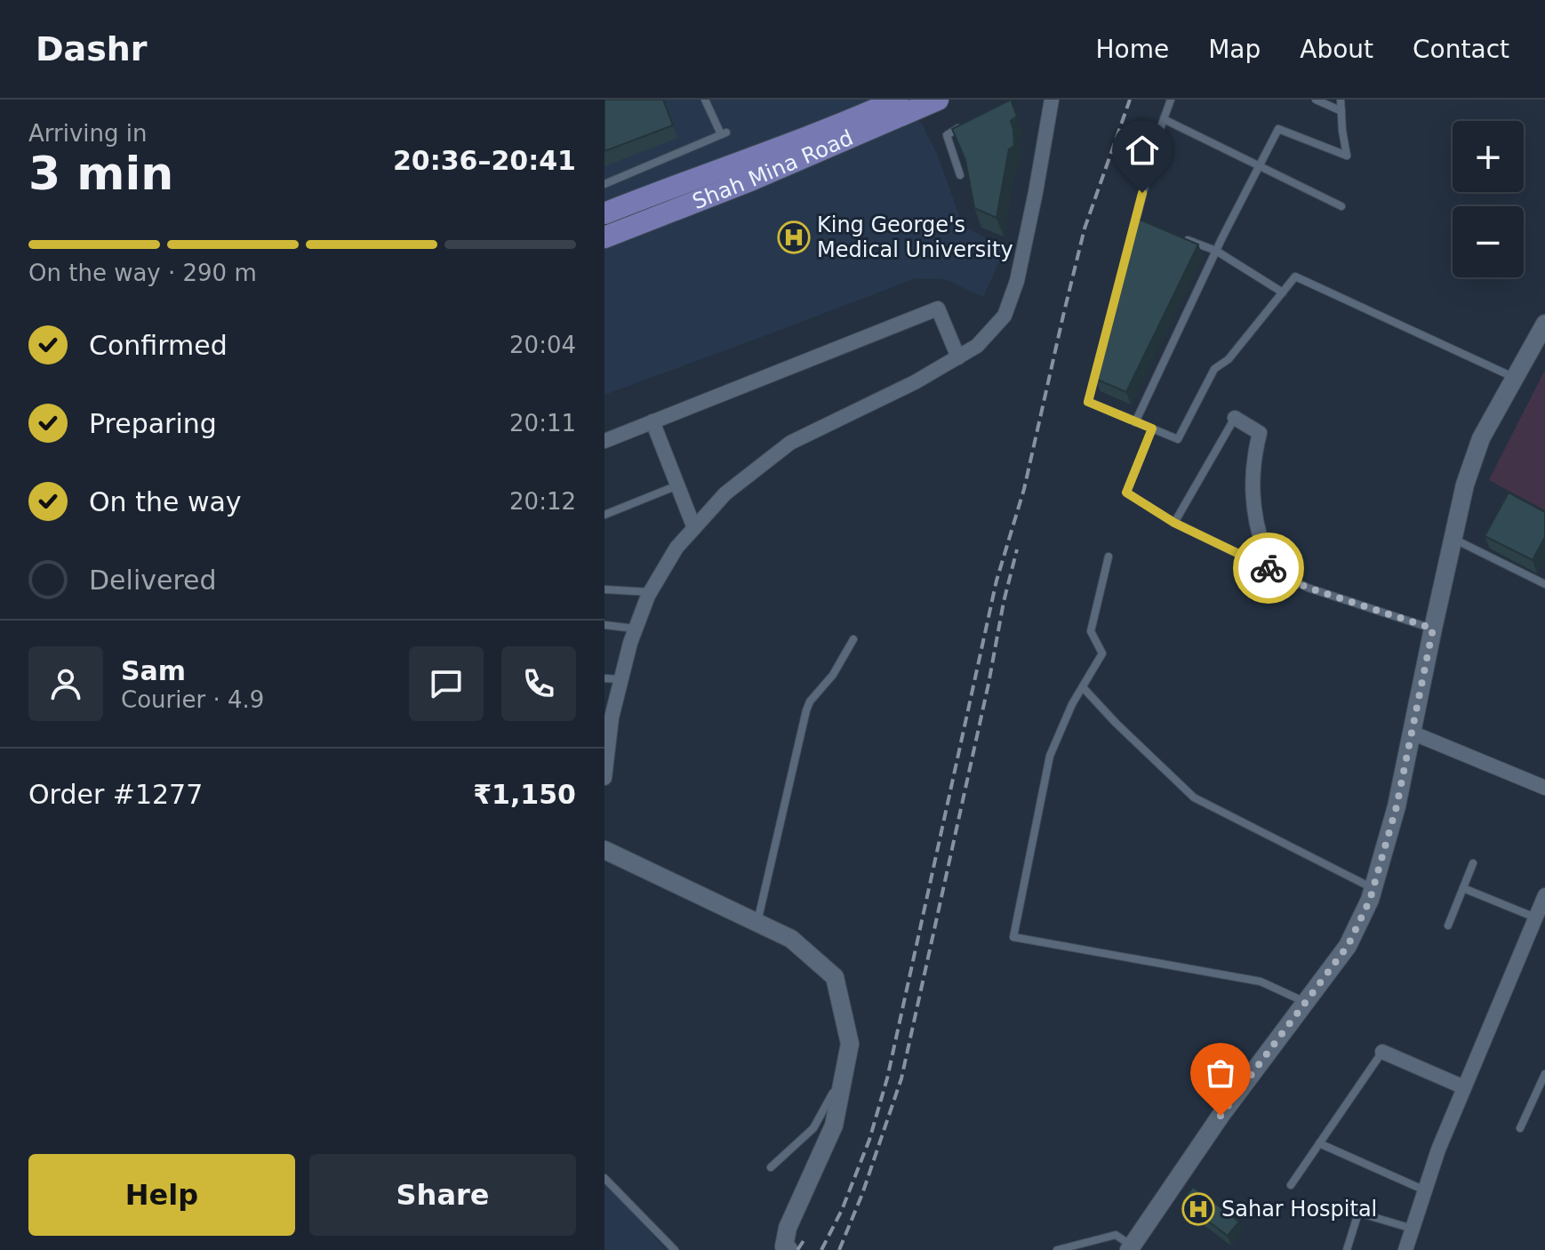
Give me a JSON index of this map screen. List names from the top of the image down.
{
  "streets": {
    "main road": ["Shah Mina Road"]
  },
  "places": {
    "hospital": ["King George's Medical University", "Sahar Hospital"]
  },
  "page": {
    "header": "Dashr",
    "nav": [
      "Home",
      "Map",
      "About",
      "Contact"
    ],
    "heading": ["3 min", "Arriving in", "20:36–20:41"],
    "panel": [
      "Sam",
      "Courier · 4.9",
      "Order #1277",
      "₹1,150"
    ],
    "map_buttons": ["+", "−"],
    "bar": "On the way · 290 m",
    "list": [
      ["Confirmed", "20:04"],
      ["Preparing", "20:11"],
      ["On the way", "20:12"],
      "Delivered"
    ],
    "buttons": ["Help", "Share"]
  }
}
